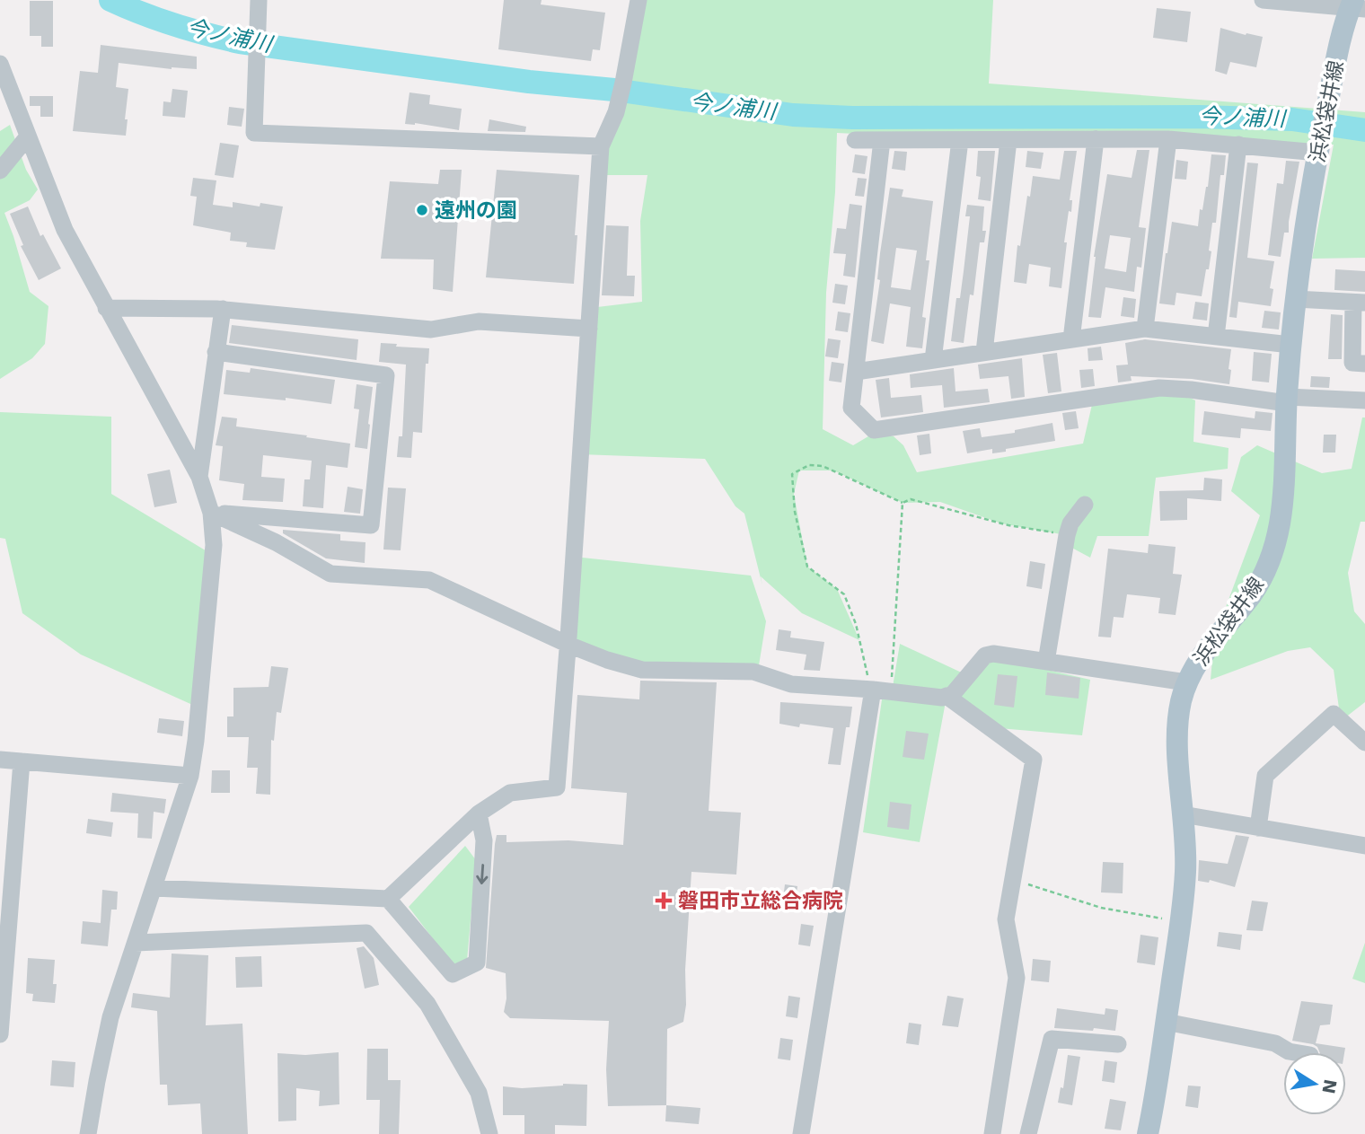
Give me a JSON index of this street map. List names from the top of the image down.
{
  "streets": {
    "main road": ["浜松袋井線"]
  },
  "water": ["今ノ浦川"],
  "places": {
    "other": ["遠州の園"],
    "health": ["磐田市立総合病院"]
  },
  "north": "right"
}
